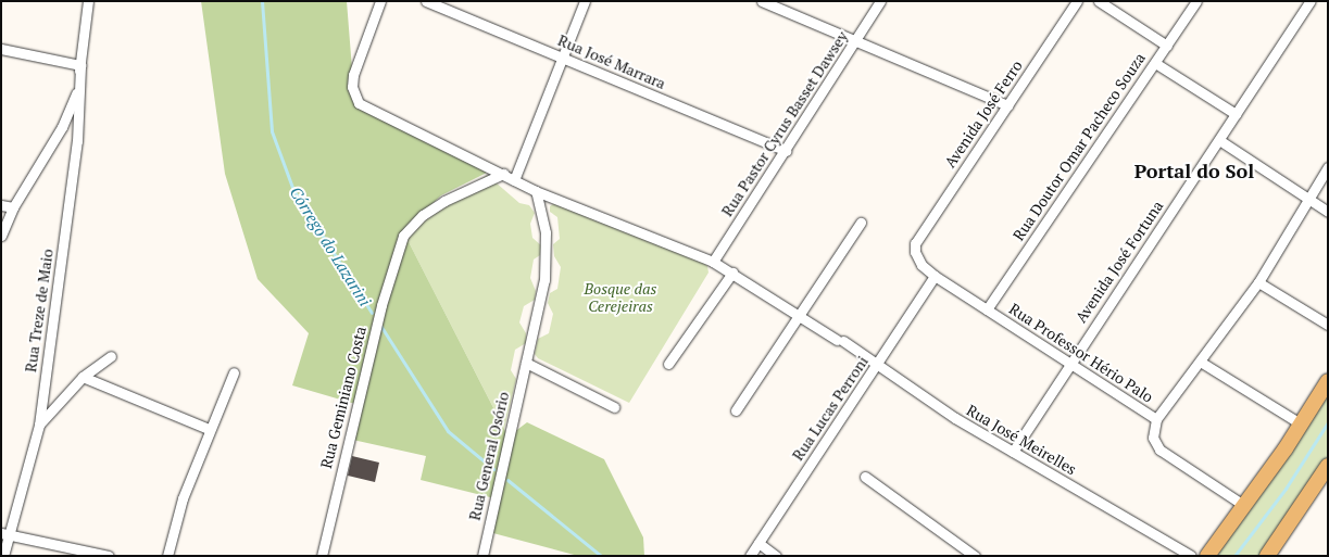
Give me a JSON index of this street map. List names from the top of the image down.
{
  "streets": {
    "street": [
      "Rua José Marrara",
      "Avenida José Ferro",
      "Rua Pastor Cyrus Basset Dawsey",
      "Rua Doutor Omar Pacheco Souza",
      "Avenida José Fortuna",
      "Rua Treze de Maio",
      "Rua Professor Hério Palo",
      "Rua Geminiano Costa",
      "Rua Lucas Perroni",
      "Rua José Meirelles",
      "Rua General Osório"
    ]
  },
  "crossings": [
    ["Rua José Marrara", "Rua Pastor Cyrus Basset Dawsey"],
    ["Avenida José Ferro", "Rua Professor Hério Palo"],
    ["Rua Pastor Cyrus Basset Dawsey", "Rua José Meirelles"],
    ["Rua Doutor Omar Pacheco Souza", "Rua Professor Hério Palo"],
    ["Avenida José Fortuna", "Rua Professor Hério Palo"],
    ["Avenida José Fortuna", "Rua José Meirelles"],
    ["Rua Professor Hério Palo", "Rua Lucas Perroni"],
    ["Rua Geminiano Costa", "Rua José Meirelles"],
    ["Rua Lucas Perroni", "Rua José Meirelles"],
    ["Rua José Meirelles", "Rua General Osório"]
  ],
  "districts": ["Portal do Sol"],
  "water": ["Córrego do Lazarini"],
  "parks": ["Bosque das Cerejeiras"]
}
